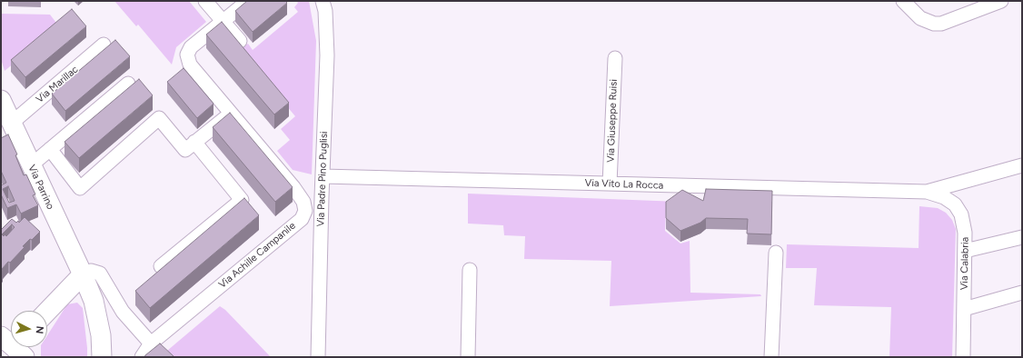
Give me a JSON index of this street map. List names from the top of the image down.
{
  "streets": {
    "street": [
      "Via Marillac",
      "Via Giuseppe Ruisi",
      "Via Padre Pino Puglisi",
      "Via Vito La Rocca",
      "Via Parrino",
      "Via Achille Campanile",
      "Via Calabria"
    ]
  },
  "crossings": [
    ["Via Marillac", "Via Parrino"],
    ["Via Giuseppe Ruisi", "Via Vito La Rocca"],
    ["Via Padre Pino Puglisi", "Via Vito La Rocca"],
    ["Via Vito La Rocca", "Via Calabria"]
  ],
  "north": "right"
}
